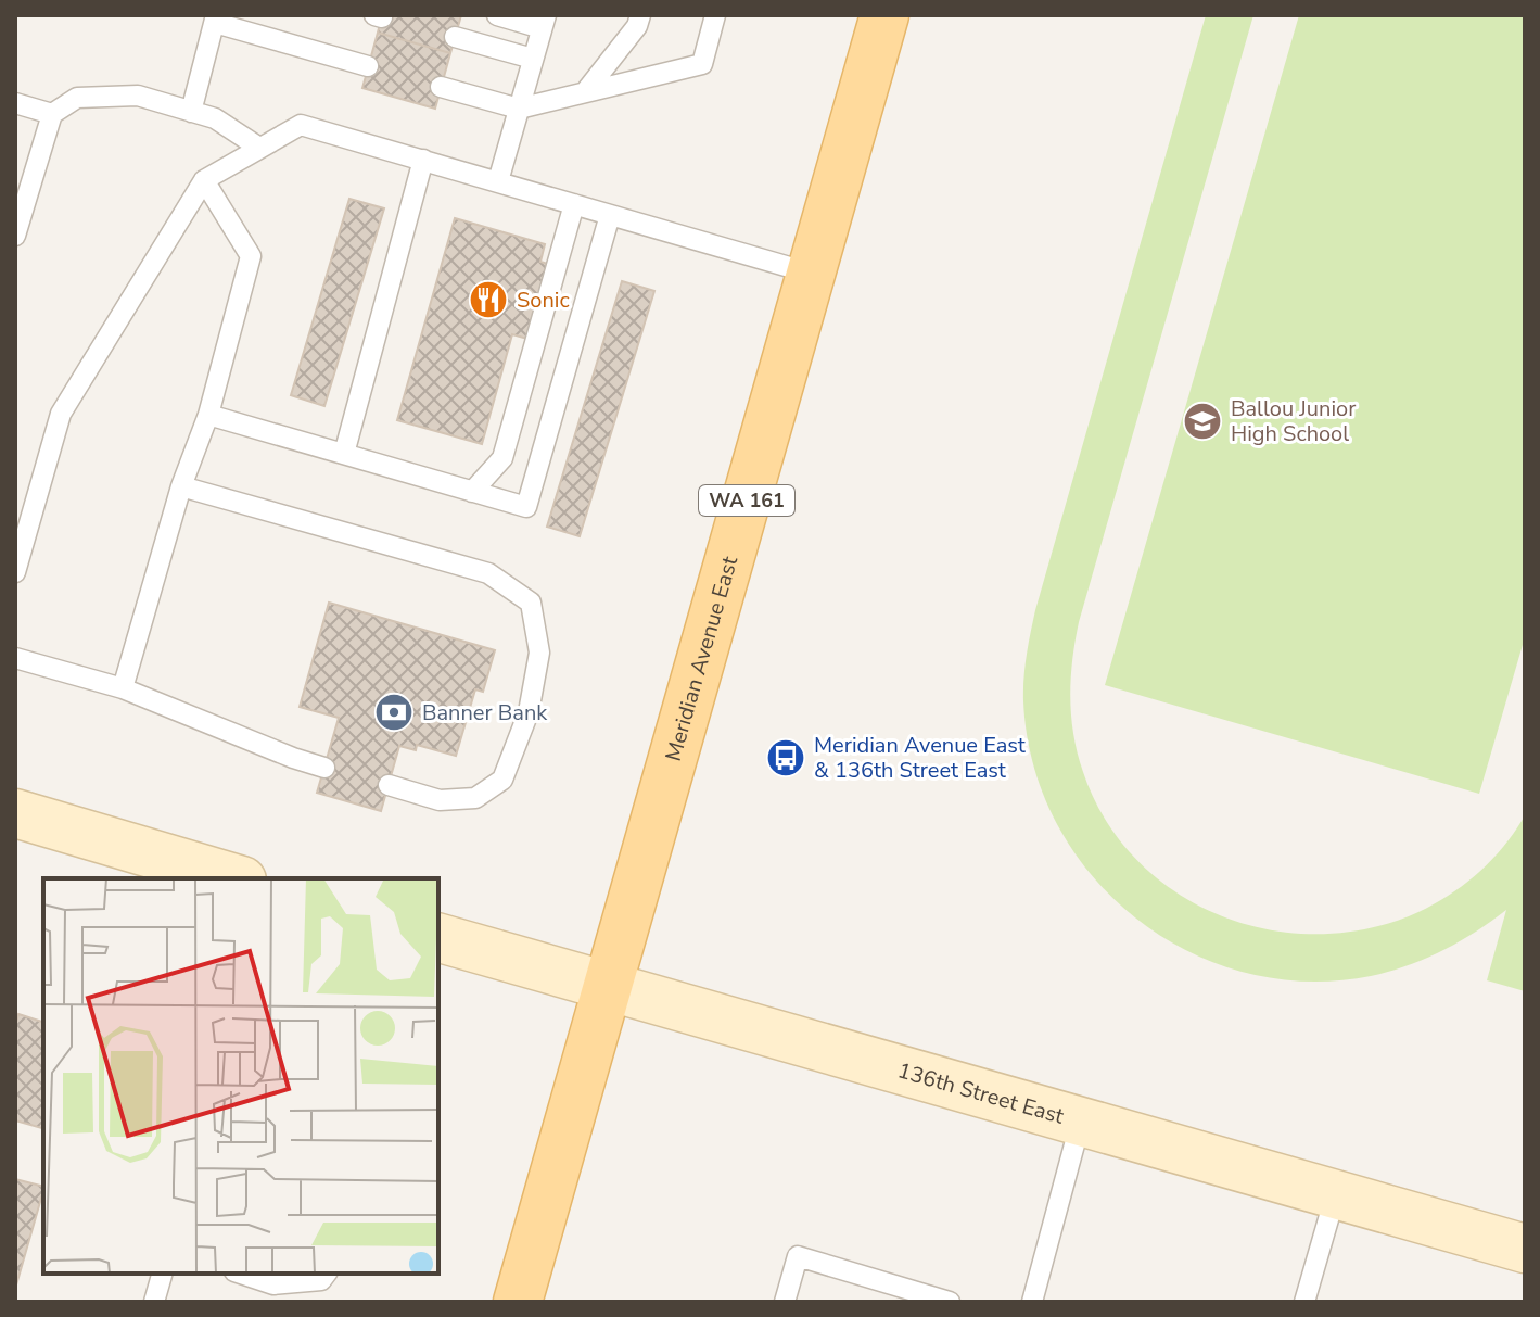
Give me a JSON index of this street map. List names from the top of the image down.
{
  "streets": {
    "main road": ["WA 161", "Meridian Avenue East"],
    "street": ["136th Street East"]
  },
  "crossings": [
    ["Meridian Avenue East", "136th Street East"]
  ],
  "places": {
    "restaurant": ["Sonic"],
    "school or university": ["Ballou Junior High School"],
    "bank": ["Banner Bank"],
    "bus stop": ["Meridian Avenue East & 136th Street East"]
  }
}
